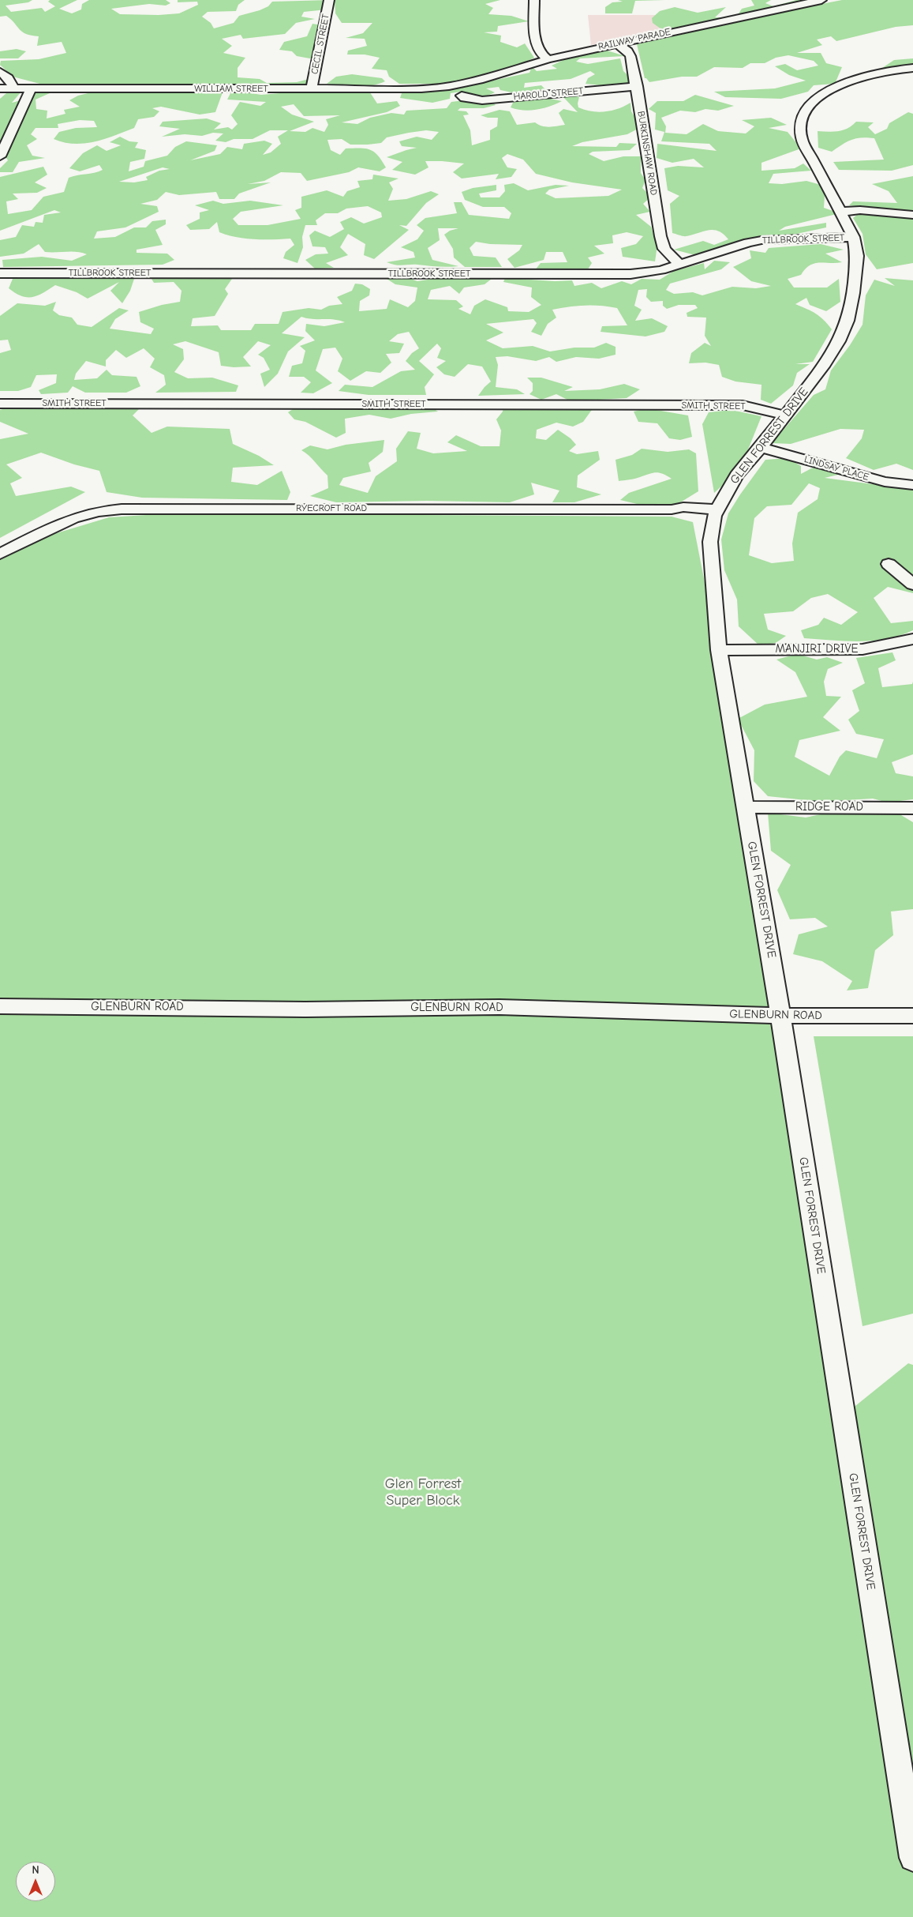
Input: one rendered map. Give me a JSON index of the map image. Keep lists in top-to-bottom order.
{
  "streets": {
    "street": [
      "RAILWAY PARADE",
      "CECIL STREET",
      "WILLIAM STREET",
      "HAROLD STREET",
      "BURKINSHAW ROAD",
      "TILLBROOK STREET",
      "SMITH STREET",
      "GLEN FORREST DRIVE",
      "LINDSAY PLACE",
      "RYECROFT ROAD",
      "MANJIRI DRIVE",
      "RIDGE ROAD",
      "GLENBURN ROAD"
    ]
  },
  "crossings": [
    ["RAILWAY PARADE", "WILLIAM STREET"],
    ["RAILWAY PARADE", "BURKINSHAW ROAD"],
    ["CECIL STREET", "WILLIAM STREET"],
    ["HAROLD STREET", "BURKINSHAW ROAD"],
    ["BURKINSHAW ROAD", "TILLBROOK STREET"],
    ["TILLBROOK STREET", "GLEN FORREST DRIVE"],
    ["SMITH STREET", "GLEN FORREST DRIVE"],
    ["GLEN FORREST DRIVE", "LINDSAY PLACE"],
    ["GLEN FORREST DRIVE", "RYECROFT ROAD"],
    ["GLEN FORREST DRIVE", "MANJIRI DRIVE"],
    ["GLEN FORREST DRIVE", "RIDGE ROAD"],
    ["GLEN FORREST DRIVE", "GLENBURN ROAD"]
  ],
  "parks": ["Glen Forrest Super Block"],
  "north": "top"
}
